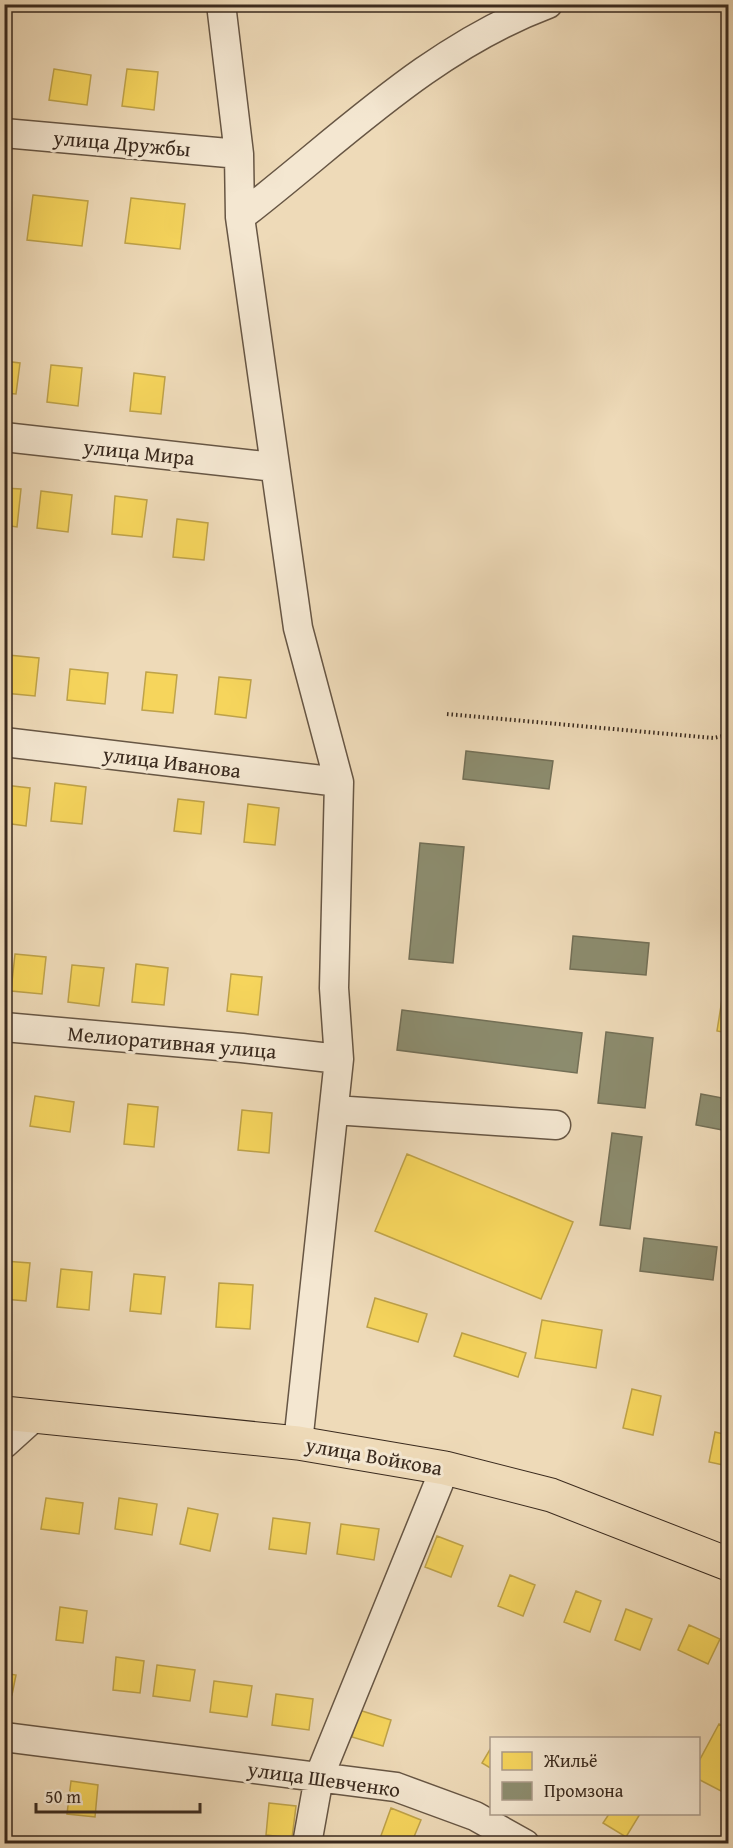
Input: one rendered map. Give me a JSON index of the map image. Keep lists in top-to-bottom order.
{
  "streets": {
    "main road": ["улица Войкова"],
    "street": [
      "улица Дружбы",
      "улица Мира",
      "улица Иванова",
      "Мелиоративная улица",
      "улица Шевченко"
    ]
  },
  "legend": ["Жильё", "Промзона"],
  "scale_bar": "50 m"
}
